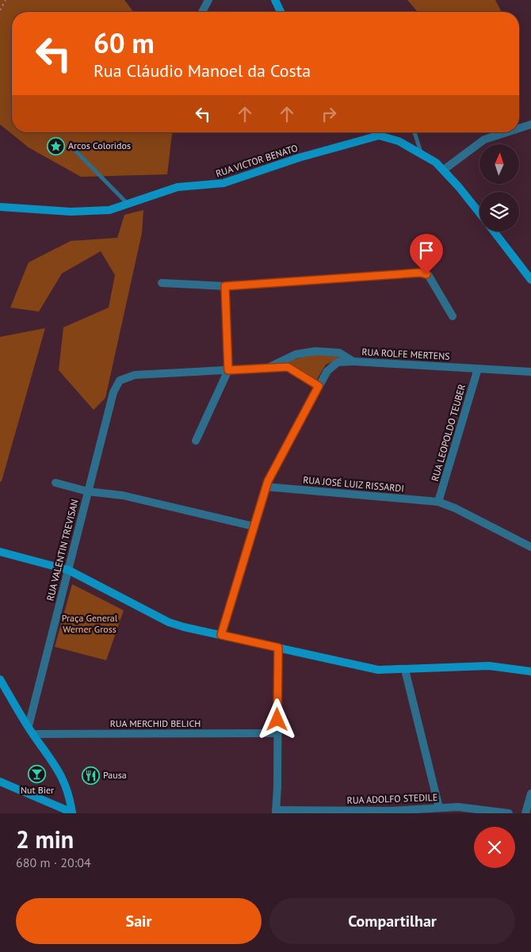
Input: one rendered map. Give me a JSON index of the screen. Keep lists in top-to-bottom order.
{
  "streets": {
    "street": [
      "RUA VICTOR BENATO",
      "RUA ROLFE MERTENS",
      "RUA LEOPOLDO TEUBER",
      "RUA JOSÉ LUIZ RISSARDI",
      "RUA VALENTIN TREVISAN",
      "RUA MERCHID BELICH",
      "RUA ADOLFO STEDILE"
    ]
  },
  "crossings": [
    ["RUA ROLFE MERTENS", "RUA LEOPOLDO TEUBER"],
    ["RUA ROLFE MERTENS", "RUA VALENTIN TREVISAN"],
    ["RUA LEOPOLDO TEUBER", "RUA JOSÉ LUIZ RISSARDI"]
  ],
  "parks": ["Praça General Werner Gross"],
  "places": {
    "place": ["Arcos Coloridos"],
    "bar": ["Nut Bier"],
    "restaurant": ["Pausa"]
  },
  "north": "top",
  "page": {
    "turn": ["60 m", "Rua Cláudio Manoel da Costa"],
    "heading": ["2 min", "680 m · 20:04"],
    "buttons": ["Sair", "Compartilhar"]
  }
}
